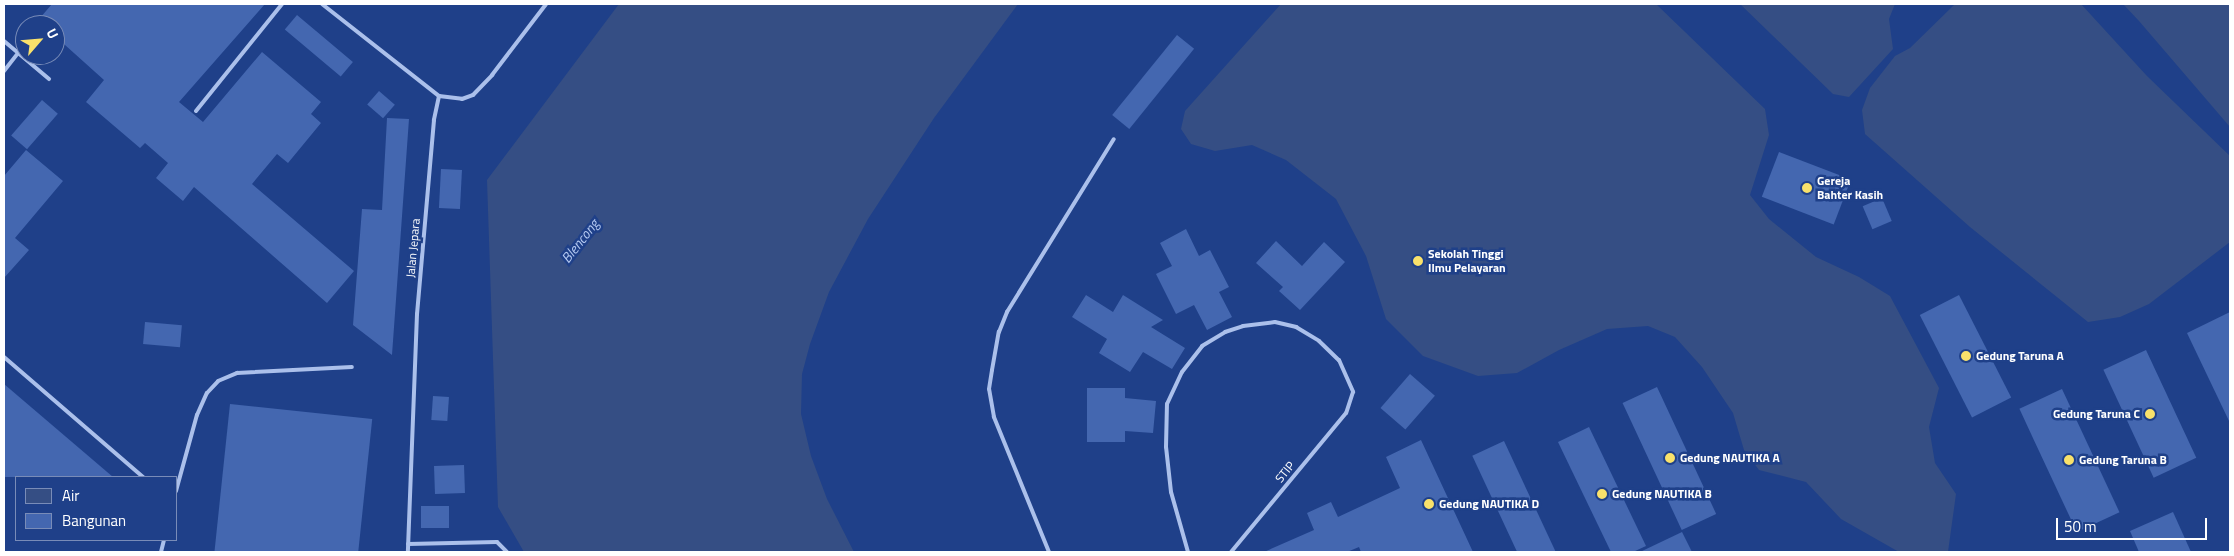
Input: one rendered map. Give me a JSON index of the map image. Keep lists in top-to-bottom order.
{
  "streets": {
    "lane": ["Jalan Jepara", "STIP"]
  },
  "water": ["Blencong"],
  "places": [
    "Gereja Bahter Kasih",
    "Sekolah Tinggi Ilmu Pelayaran",
    "Gedung Taruna A",
    "Gedung Taruna C",
    "Gedung NAUTIKA A",
    "Gedung Taruna B",
    "Gedung NAUTIKA B",
    "Gedung NAUTIKA D"
  ],
  "legend": ["Air", "Bangunan"],
  "scale_bar": "50 m",
  "north": "top right"
}
